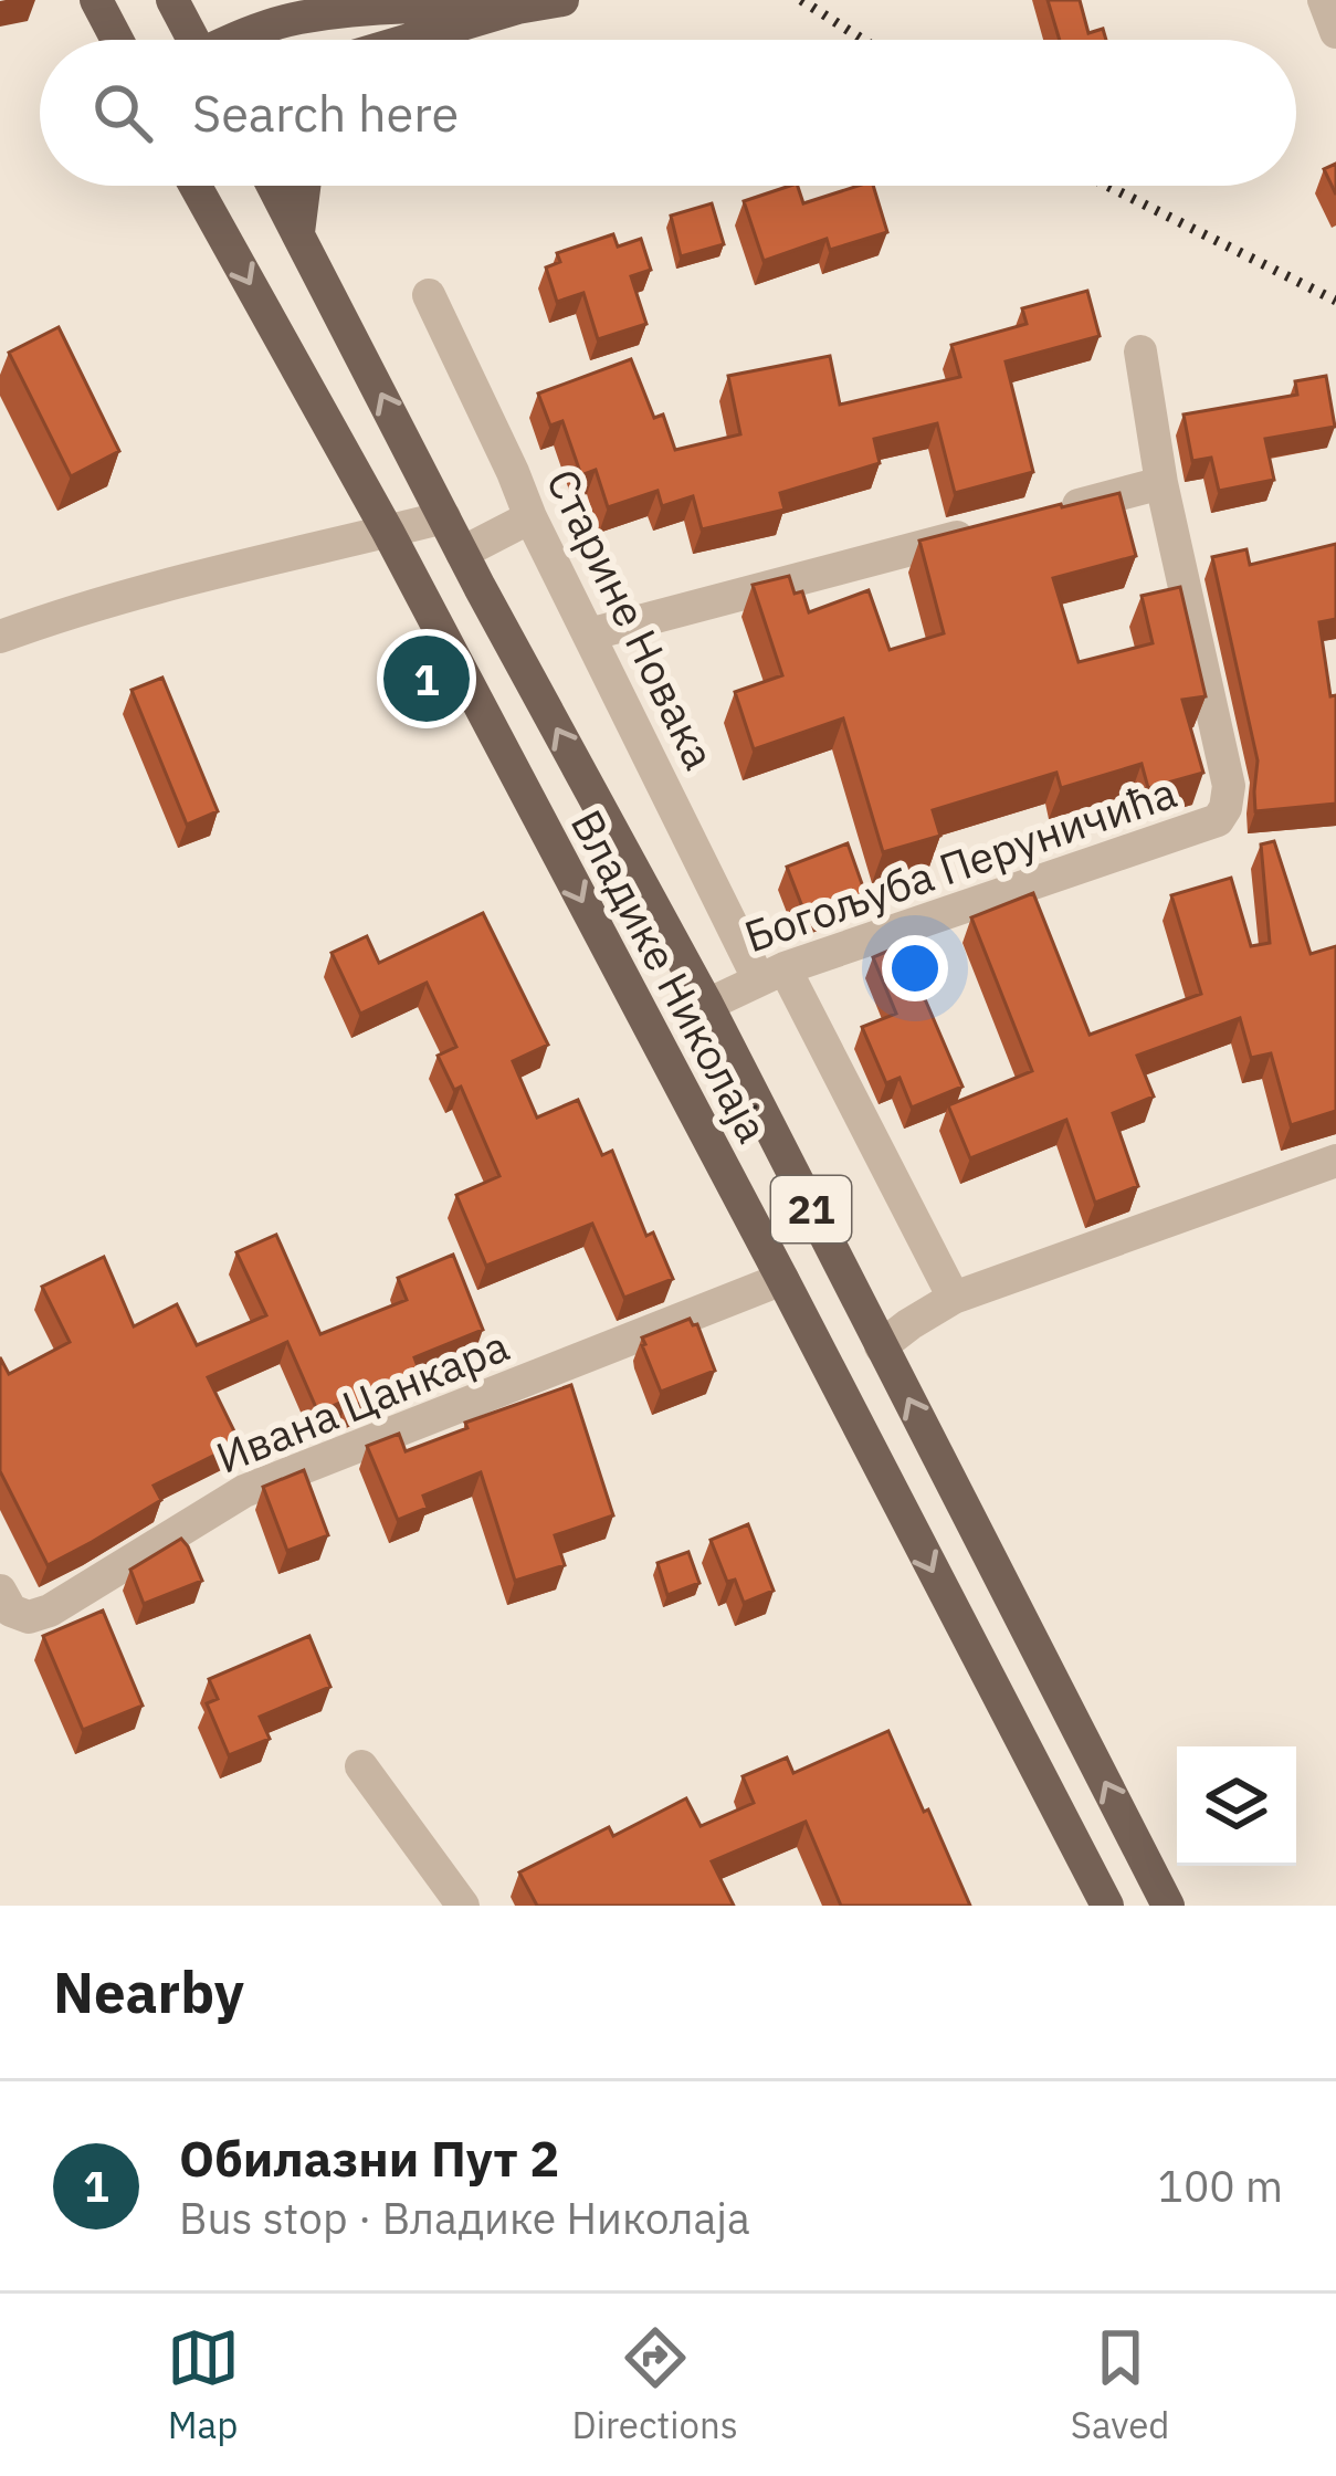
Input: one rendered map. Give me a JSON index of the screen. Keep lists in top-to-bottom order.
{
  "streets": {
    "main road": ["Владике Николаја", "21"],
    "street": ["Старине Новака", "Богољуба Перуничића", "Ивана Цанкара"]
  },
  "crossings": [
    ["Старине Новака", "Богољуба Перуничића"],
    ["Богољуба Перуничића", "Владике Николаја"],
    ["Владике Николаја", "Ивана Цанкара"]
  ],
  "page": {
    "search": "Search here",
    "pins": "1",
    "heading": "Nearby",
    "list": [
      {
        "mark": "1",
        "name": "Обилазни Пут 2",
        "note": "Bus stop · Владике Николаја",
        "value": "100 m"
      }
    ],
    "nav": ["Map", "Directions", "Saved"]
  }
}
